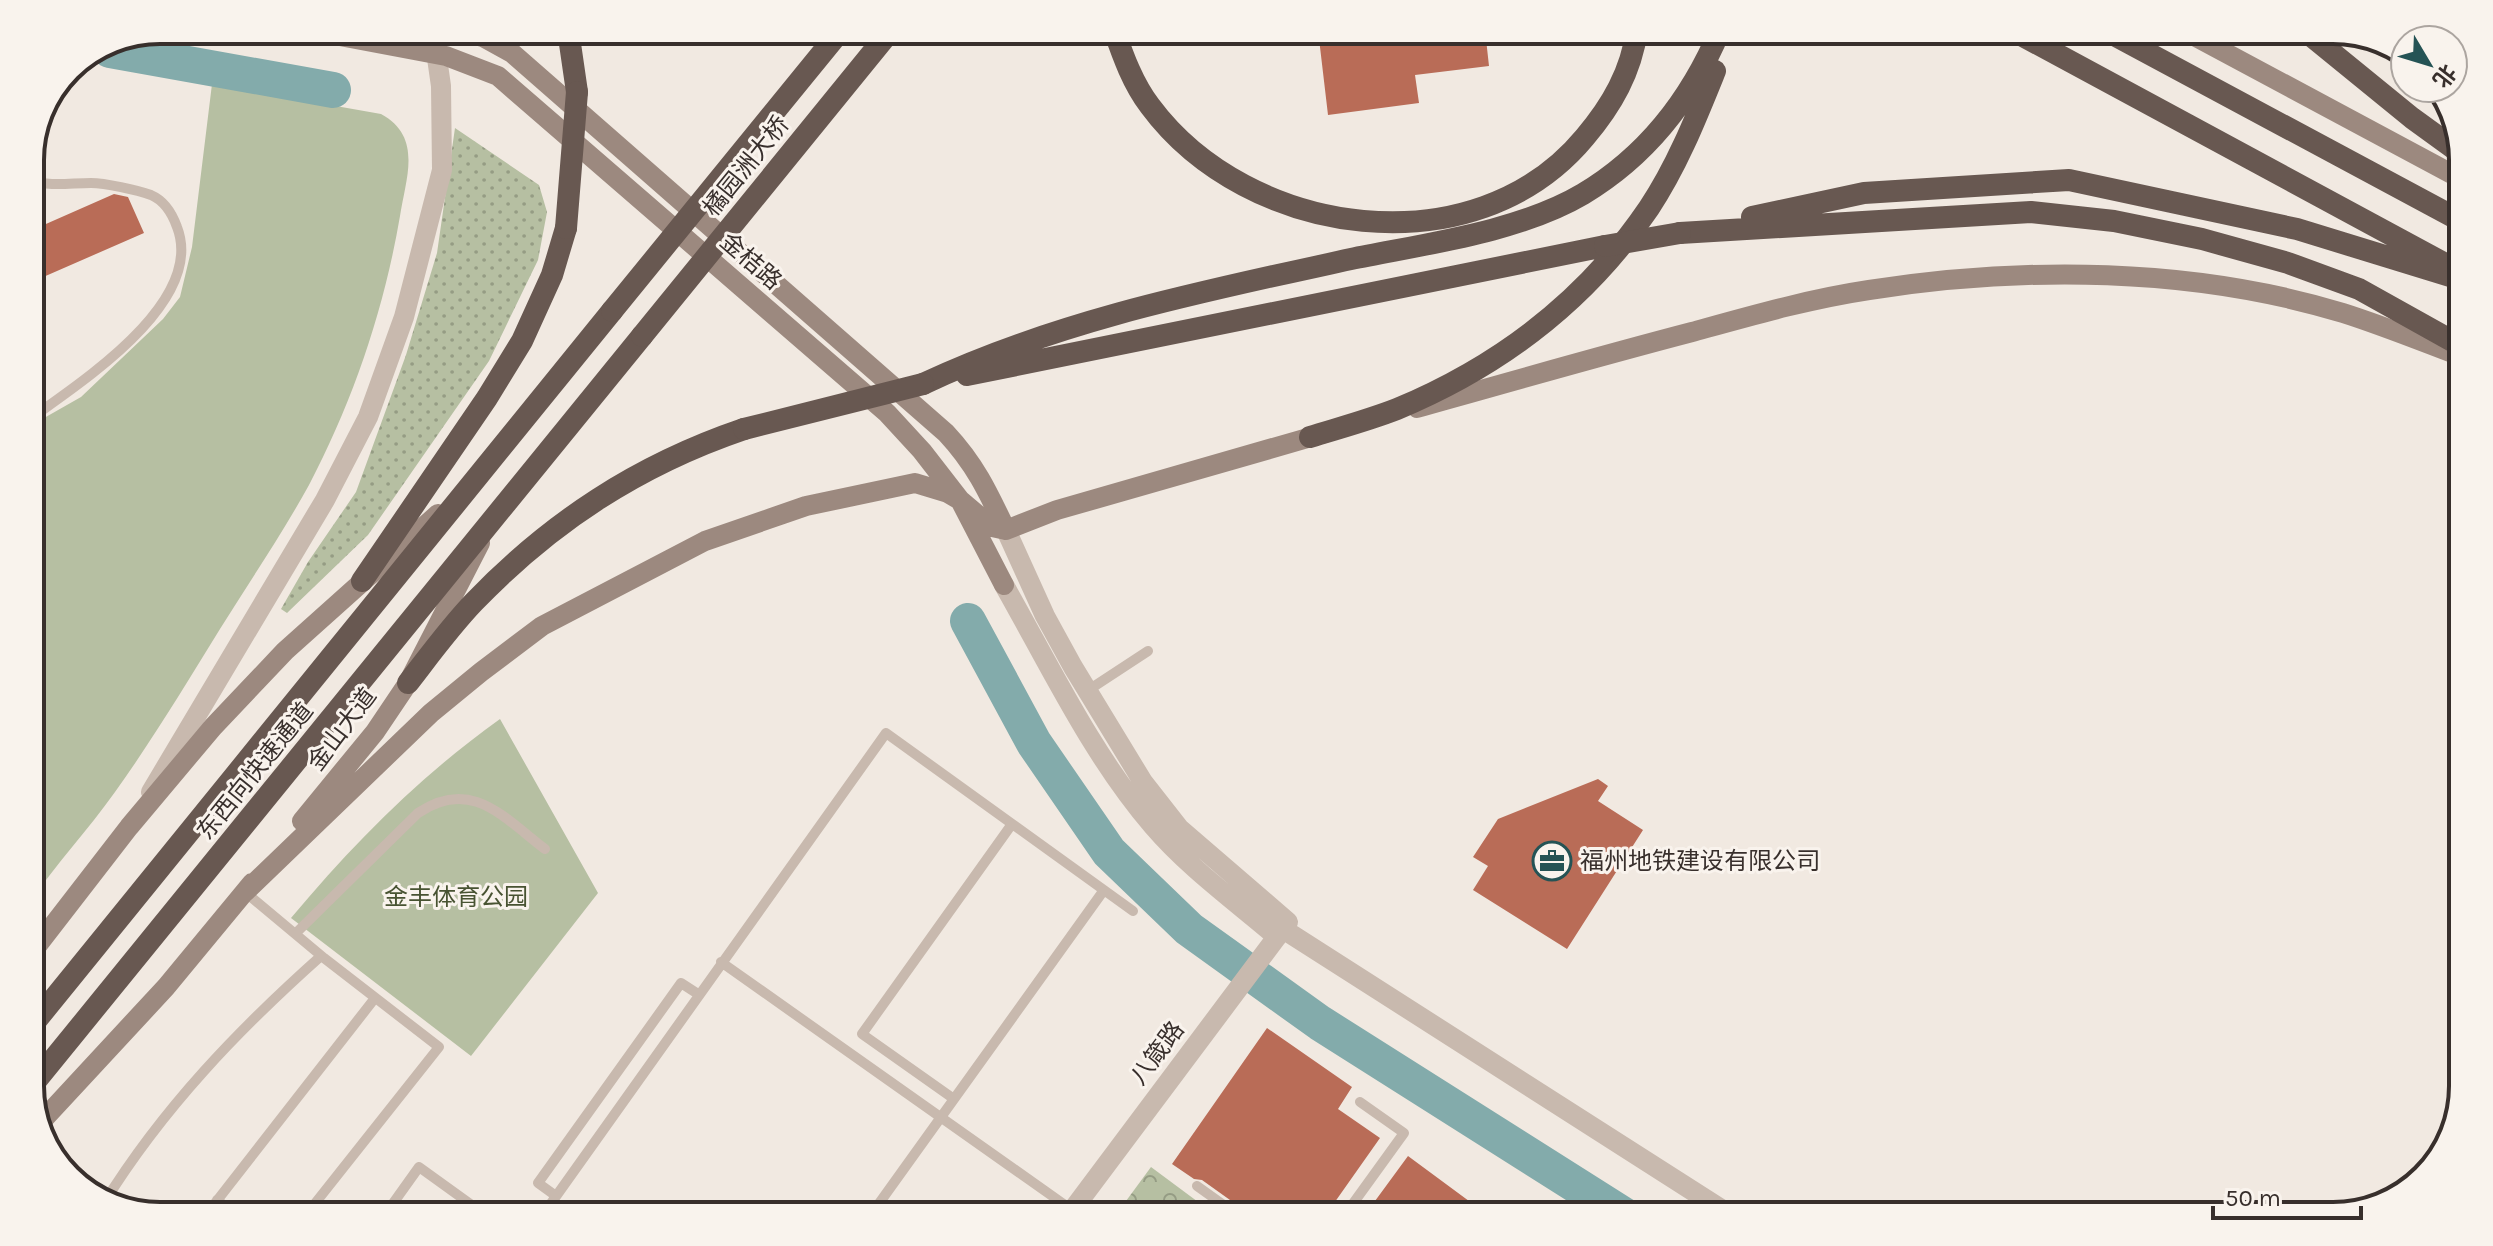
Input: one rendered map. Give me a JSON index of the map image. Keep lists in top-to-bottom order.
{
  "streets": {
    "highway": ["橘园洲大桥", "金山大道", "东西向快速通道"],
    "main road": ["金桔路"],
    "street": ["八箴路"]
  },
  "crossings": [
    ["橘园洲大桥", "金山大道"],
    ["橘园洲大桥", "东西向快速通道"],
    ["金山大道", "东西向快速通道"]
  ],
  "parks": ["金丰体育公园"],
  "places": {
    "office": ["福州地铁建设有限公司"]
  },
  "scale_bar": "50 m",
  "north": "bottom right"
}
